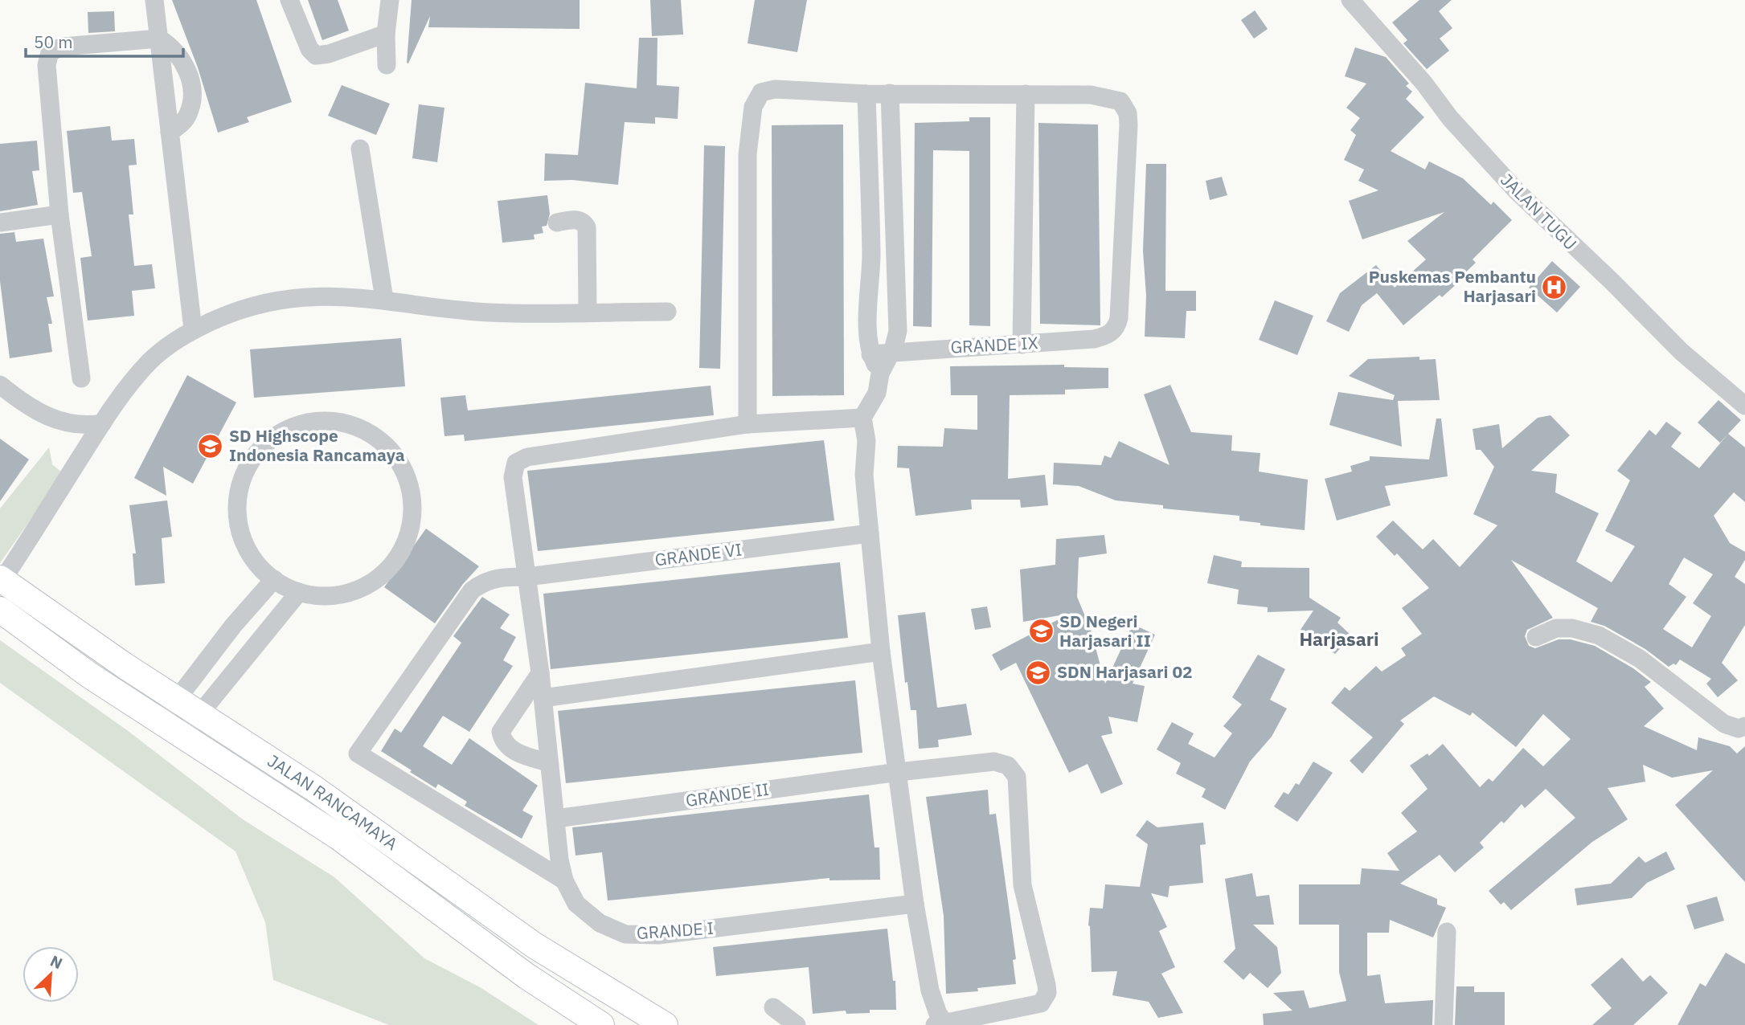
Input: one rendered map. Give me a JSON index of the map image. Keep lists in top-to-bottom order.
{
  "streets": {
    "street": [
      "JALAN TUGU",
      "GRANDE IX",
      "GRANDE VI",
      "GRANDE II",
      "JALAN RANCAMAYA",
      "GRANDE I"
    ]
  },
  "crossings": [
    ["GRANDE VI", "GRANDE I"]
  ],
  "districts": ["Harjasari"],
  "places": {
    "hospital": ["Puskemas Pembantu Harjasari"],
    "school or university": ["SD Highscope Indonesia Rancamaya", "SD Negeri Harjasari II", "SDN Harjasari 02"]
  },
  "scale_bar": "50 m",
  "north": "top right"
}
